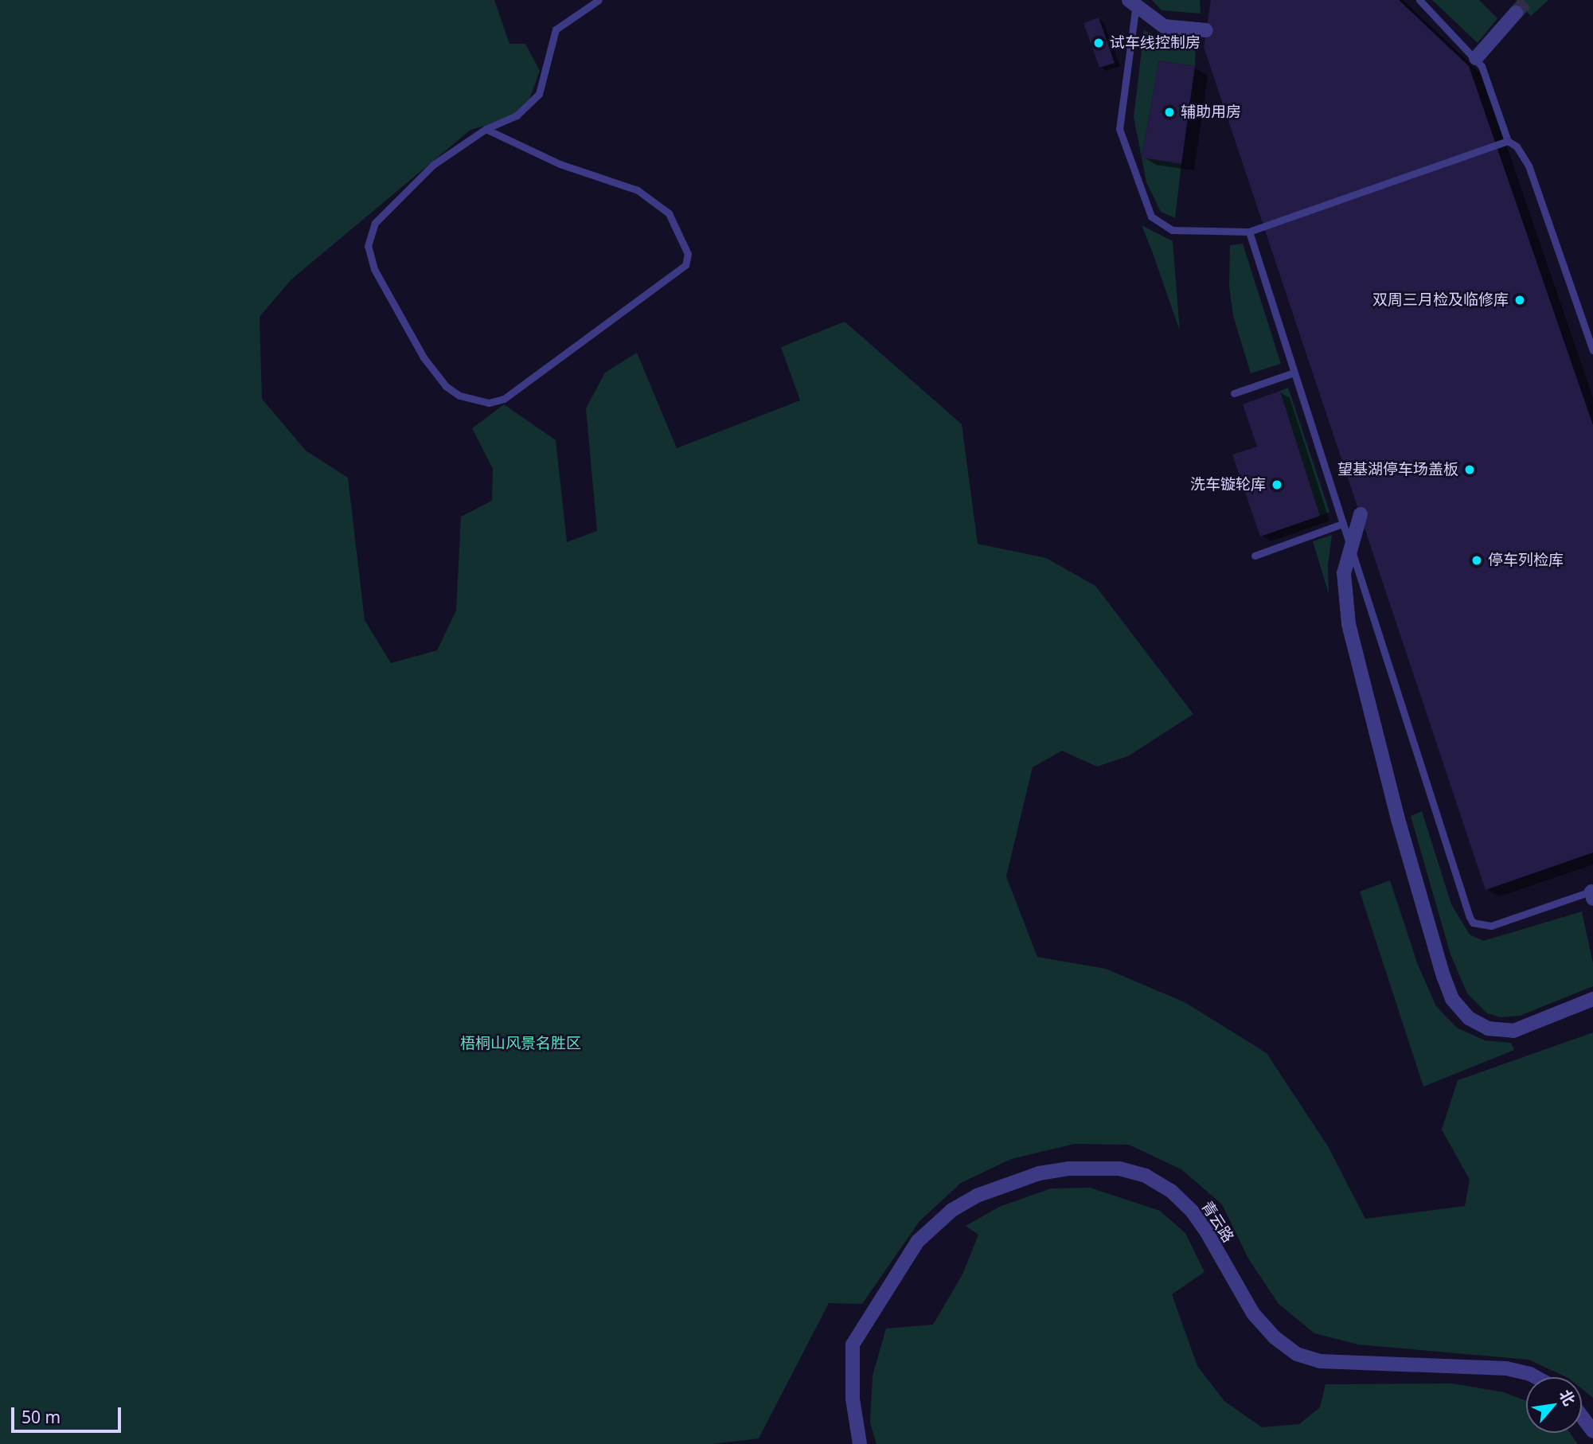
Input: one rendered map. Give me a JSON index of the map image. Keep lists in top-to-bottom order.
{
  "streets": {
    "street": ["青云路"]
  },
  "parks": ["梧桐山风景名胜区"],
  "places": [
    "试车线控制房",
    "辅助用房",
    "双周三月检及临修库",
    "望基湖停车场盖板",
    "洗车镟轮库",
    "停车列检库"
  ],
  "scale_bar": "50 m",
  "north": "top right"
}
